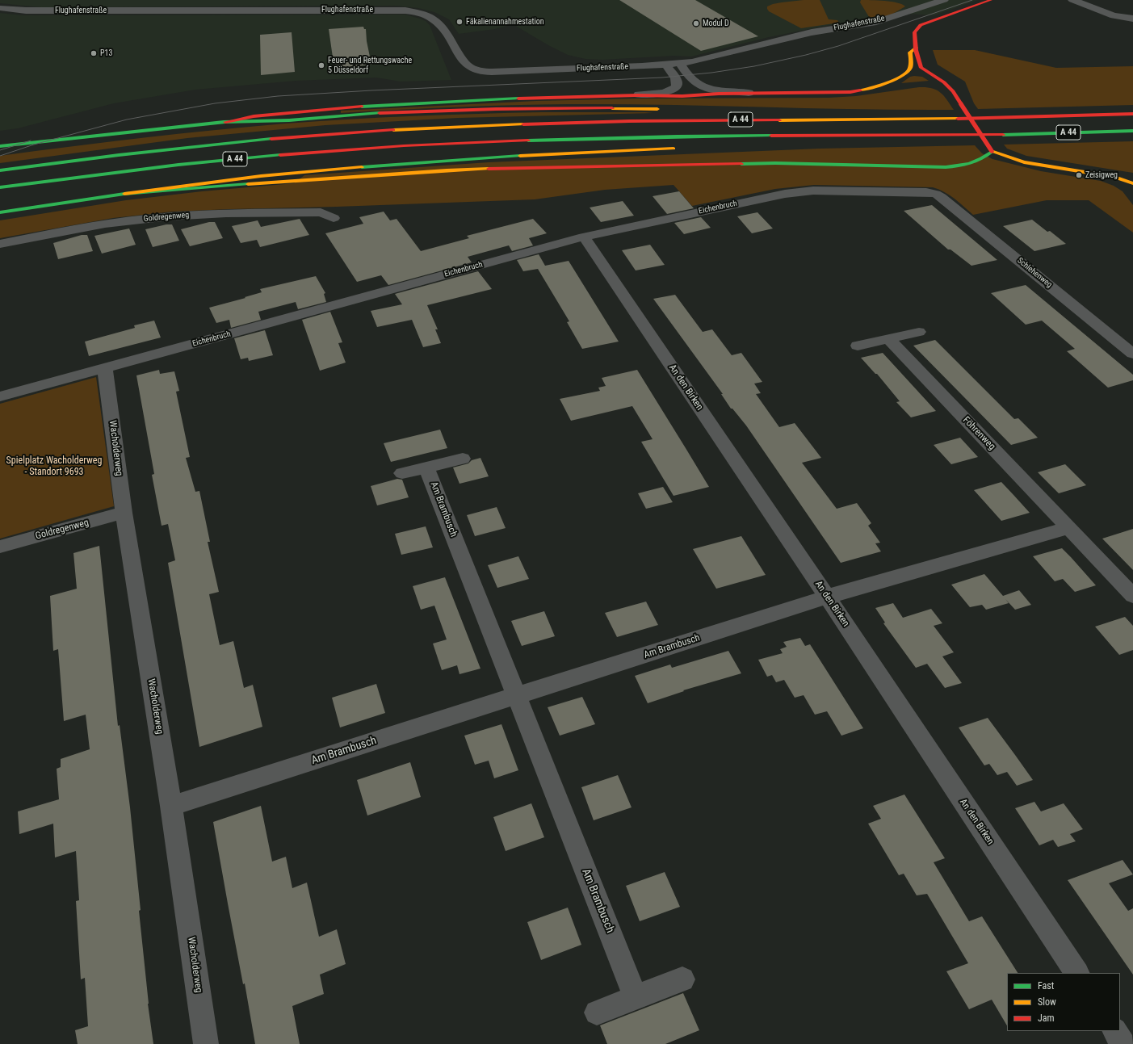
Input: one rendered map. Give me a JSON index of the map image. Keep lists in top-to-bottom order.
{
  "streets": {
    "main road": ["A 44"],
    "street": [
      "Flughafenstraße",
      "Eichenbruch",
      "Goldregenweg",
      "Schlehenweg",
      "An den Birken",
      "Föhrenweg",
      "Wacholderweg",
      "Am Brambusch"
    ]
  },
  "crossings": [
    ["Eichenbruch", "Schlehenweg"],
    ["Eichenbruch", "An den Birken"],
    ["Eichenbruch", "Wacholderweg"],
    ["Goldregenweg", "Wacholderweg"],
    ["An den Birken", "Am Brambusch"],
    ["Wacholderweg", "Am Brambusch"]
  ],
  "parks": ["Spielplatz Wacholderweg - Standort 9693"],
  "places": [
    "Fäkalienannahmestation",
    "Modul D",
    "P13",
    "Feuer- und Rettungswache 5 Düsseldorf",
    "Zeisigweg"
  ],
  "legend": ["Fast", "Slow", "Jam"]
}
